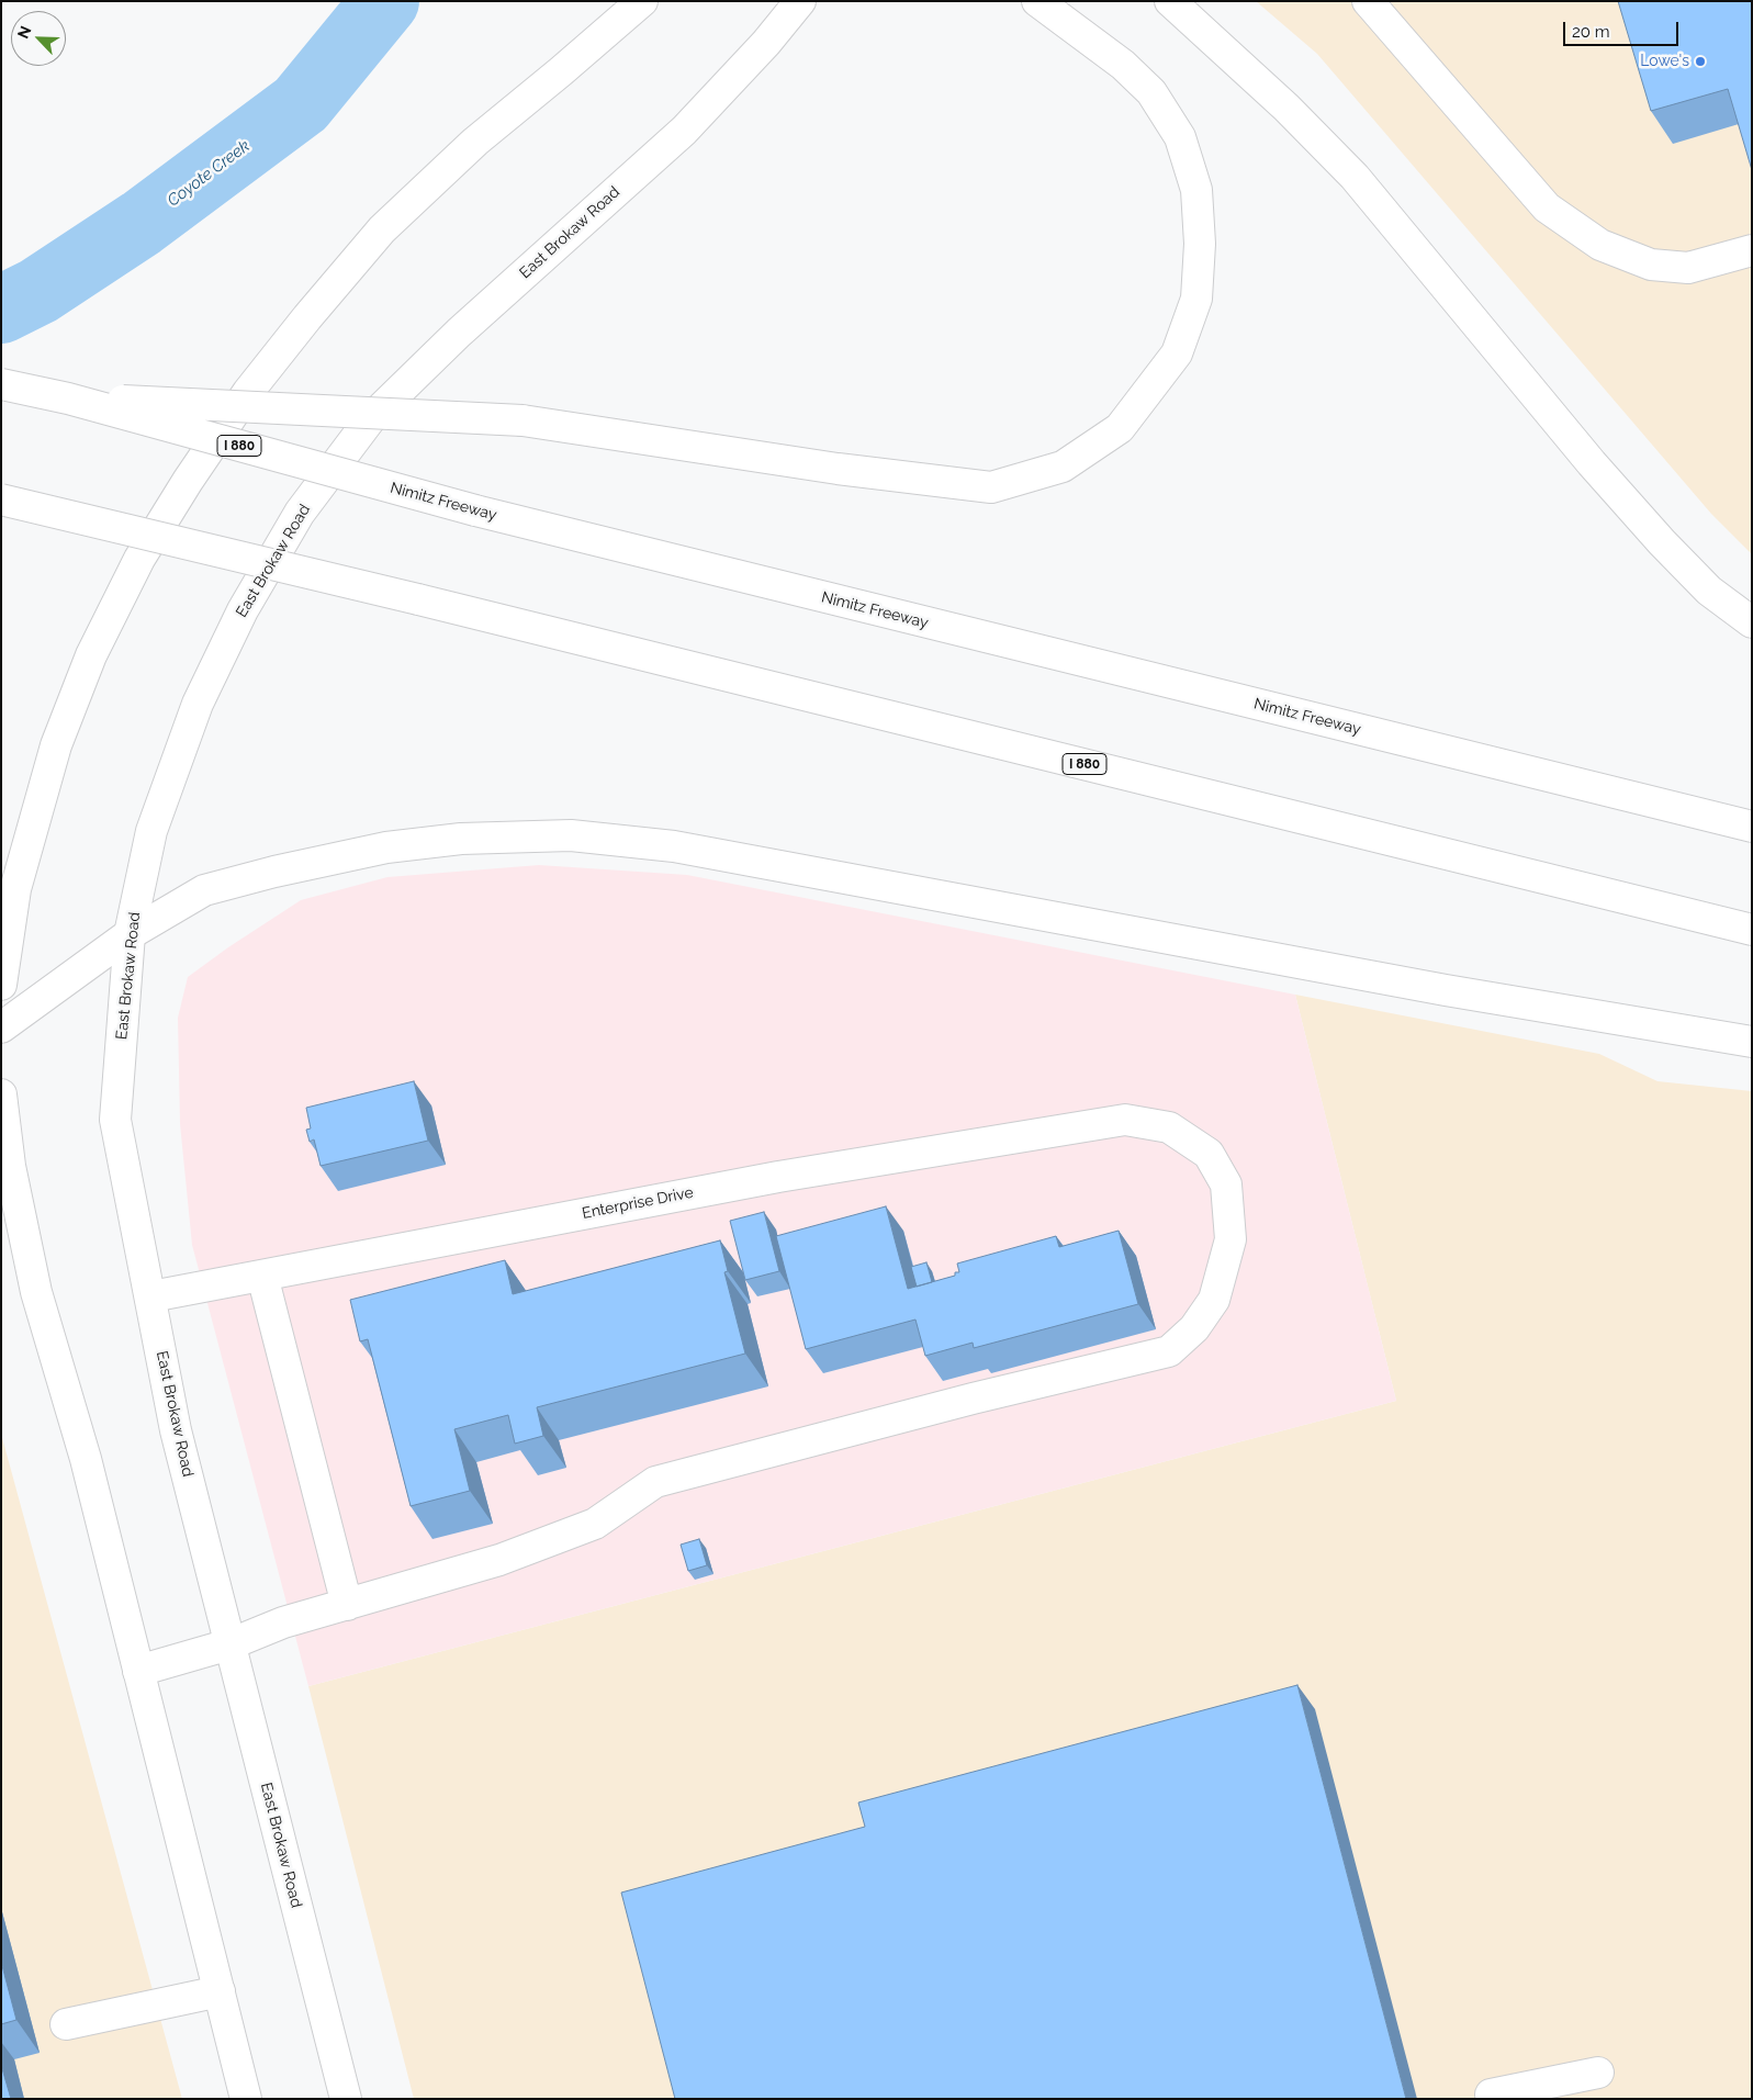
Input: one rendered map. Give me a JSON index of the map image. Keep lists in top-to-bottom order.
{
  "streets": {
    "main road": [
      "East Brokaw Road",
      "I 880",
      "Nimitz Freeway",
      "Enterprise Drive"
    ]
  },
  "crossings": [
    ["East Brokaw Road", "Enterprise Drive"]
  ],
  "water": ["Coyote Creek"],
  "places": ["Lowe's"],
  "scale_bar": "20 m",
  "north": "top left"
}
